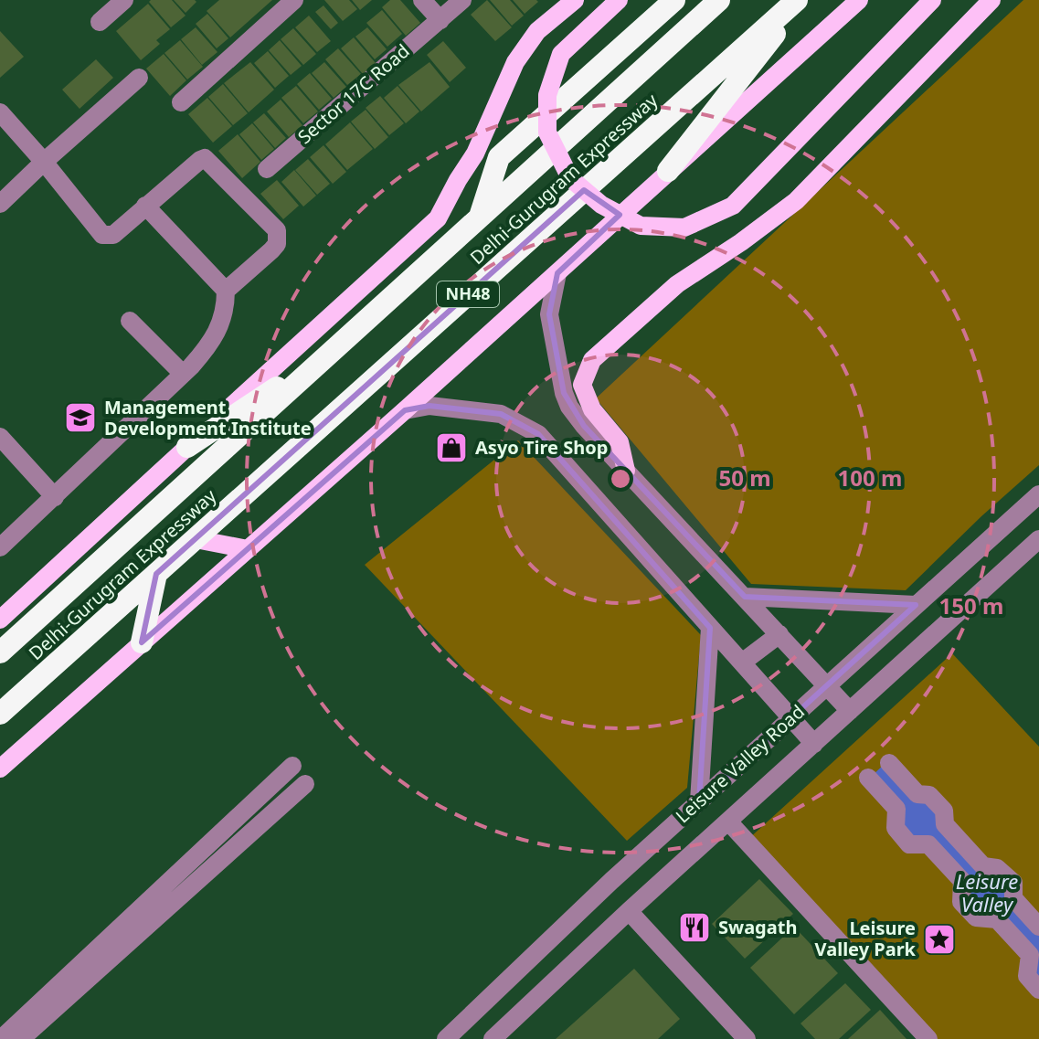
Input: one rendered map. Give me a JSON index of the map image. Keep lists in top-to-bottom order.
{
  "streets": {
    "highway": ["Delhi-Gurugram Expressway", "NH48"],
    "street": ["Sector 17C Road", "Leisure Valley Road"]
  },
  "water": ["Leisure Valley"],
  "places": {
    "school or university": ["Management Development Institute"],
    "shop": ["Asyo Tire Shop"],
    "restaurant": ["Swagath"],
    "place": ["Leisure Valley Park"]
  },
  "rings": ["50 m", "100 m", "150 m"]
}
